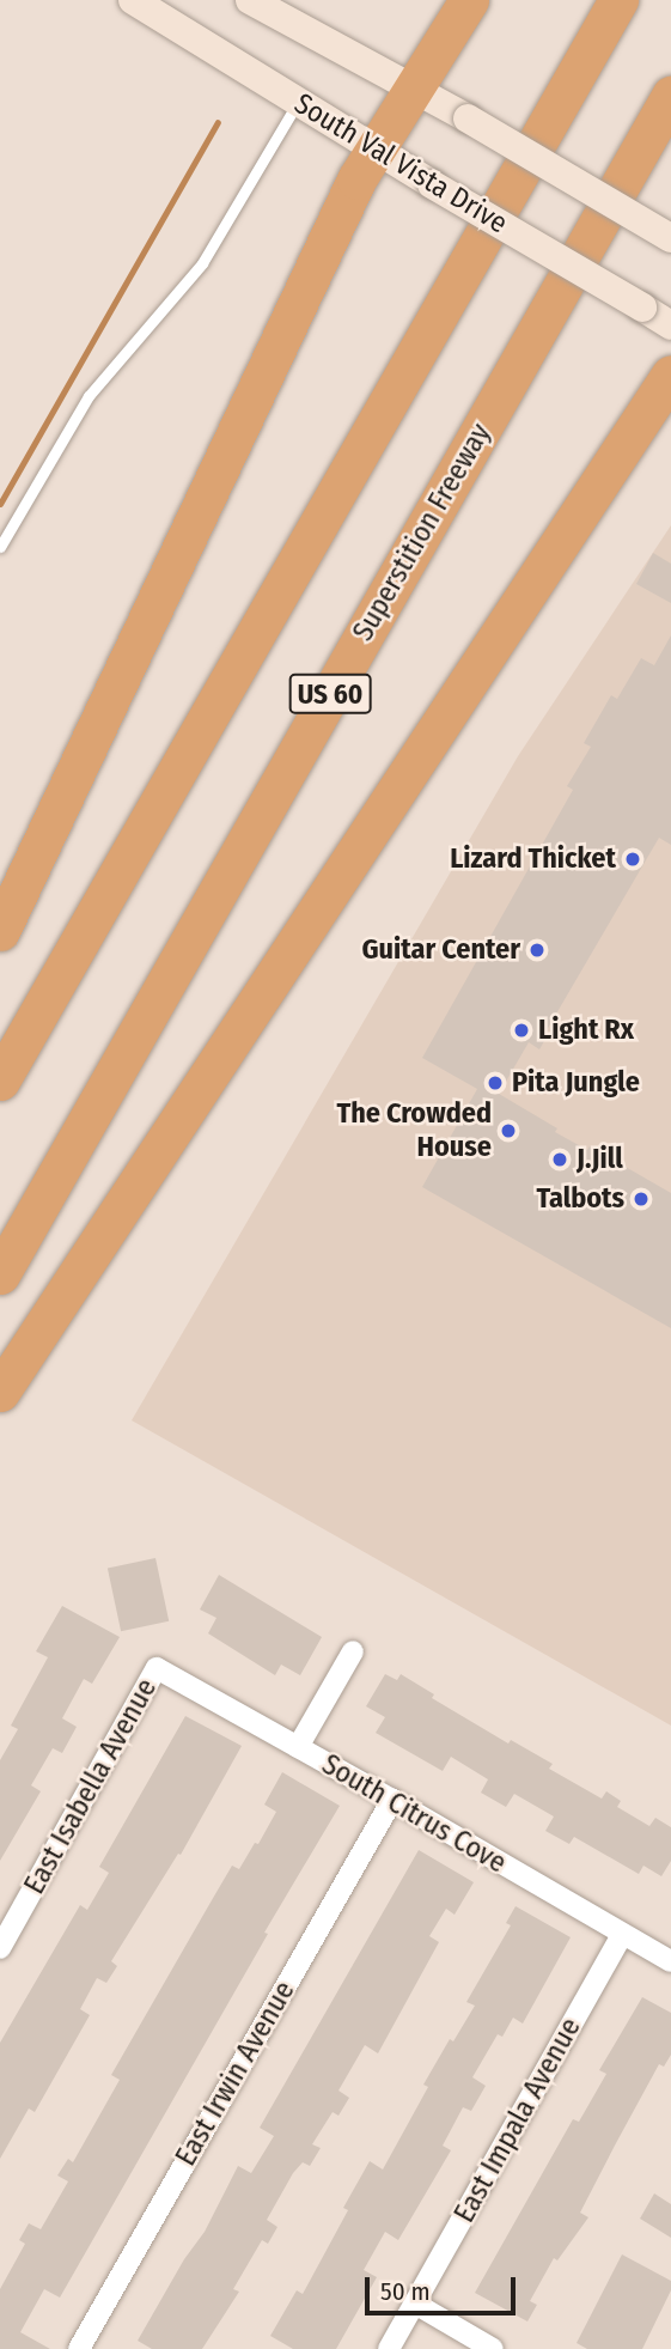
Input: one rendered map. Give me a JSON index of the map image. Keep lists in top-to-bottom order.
{
  "streets": {
    "highway": ["Superstition Freeway", "US 60"],
    "main road": ["South Val Vista Drive"],
    "street": [
      "East Isabella Avenue",
      "South Citrus Cove",
      "East Irwin Avenue",
      "East Impala Avenue"
    ]
  },
  "crossings": [
    ["East Isabella Avenue", "South Citrus Cove"],
    ["South Citrus Cove", "East Irwin Avenue"],
    ["South Citrus Cove", "East Impala Avenue"]
  ],
  "places": [
    "Lizard Thicket",
    "Guitar Center",
    "Light Rx",
    "Pita Jungle",
    "The Crowded House",
    "J.Jill",
    "Talbots"
  ],
  "scale_bar": "50 m"
}
